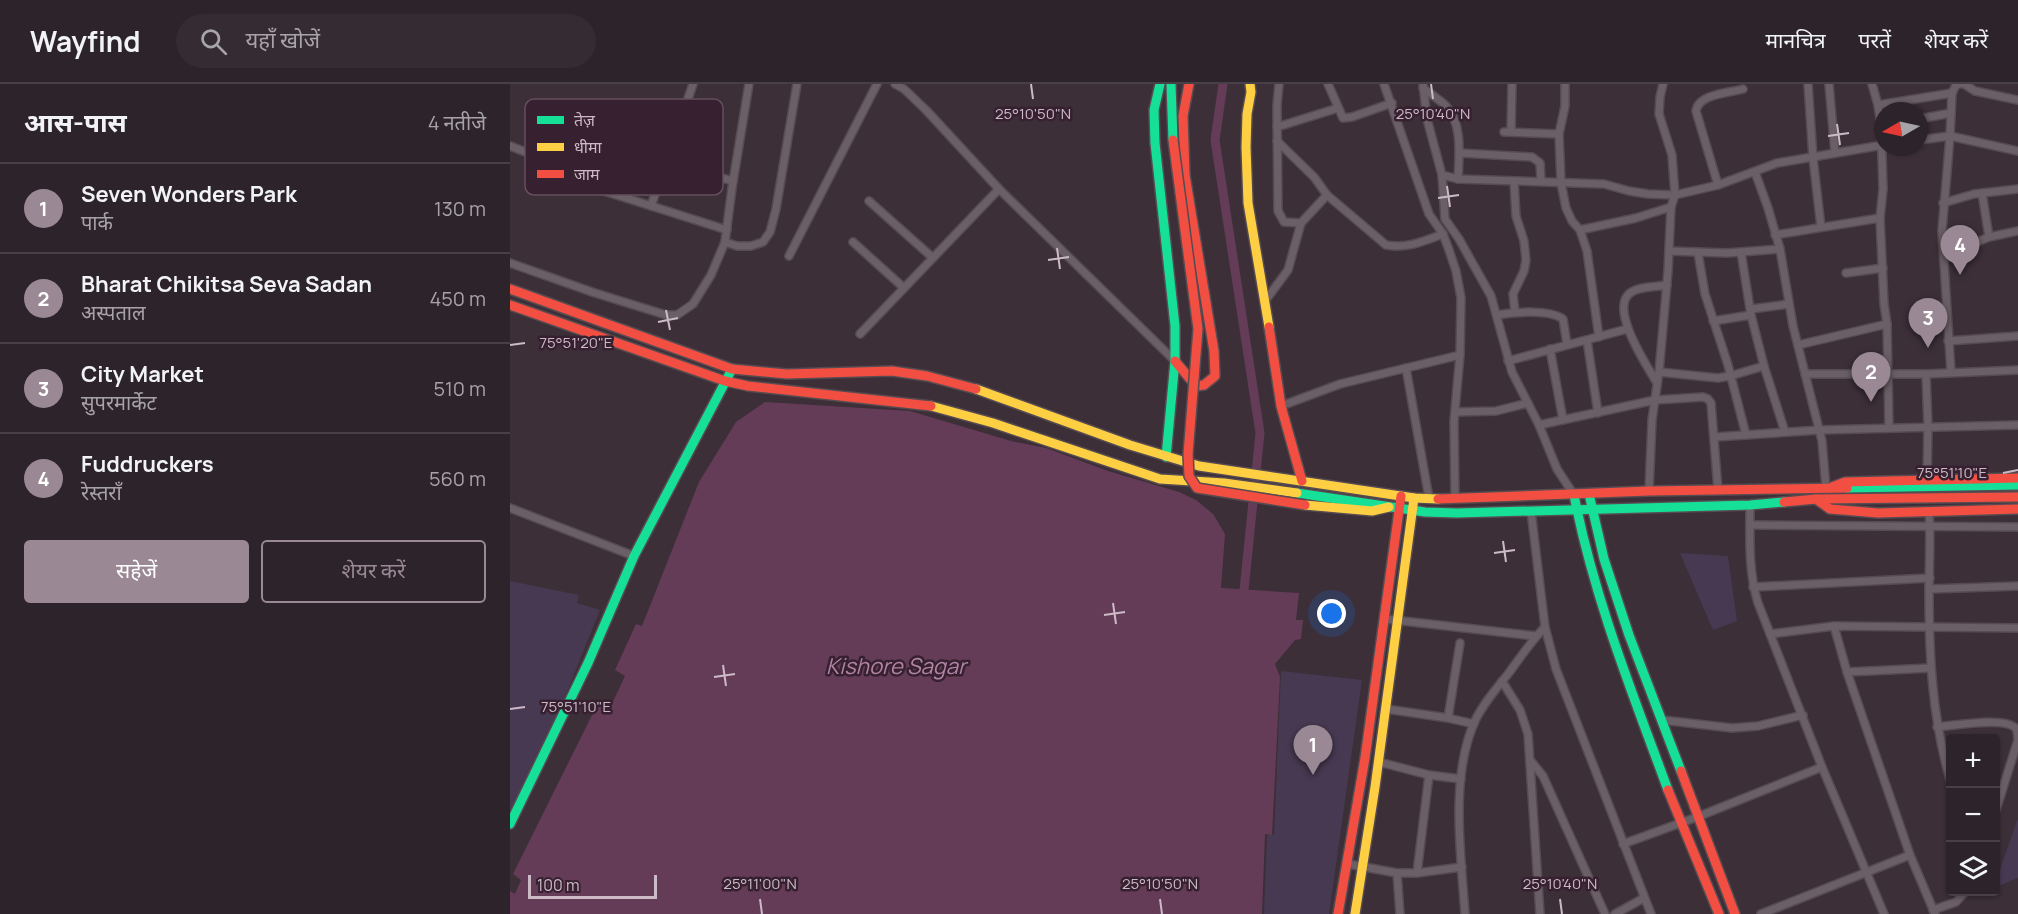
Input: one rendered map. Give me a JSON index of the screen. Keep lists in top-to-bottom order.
{
  "water": ["Kishore Sagar"],
  "legend": ["तेज़", "धीमा", "जाम"],
  "scale_bar": "100 m",
  "north": "left",
  "page": {
    "header": "Wayfind",
    "search": "यहाँ खोजें",
    "nav": ["मानचित्र", "परतें", "शेयर करें"],
    "heading": ["आस-पास", "4 नतीजे"],
    "list": [
      {
        "mark": "1",
        "name": "Seven Wonders Park",
        "note": "पार्क",
        "value": "130 m"
      },
      {
        "mark": "2",
        "name": "Bharat Chikitsa Seva Sadan",
        "note": "अस्पताल",
        "value": "450 m"
      },
      {
        "mark": "3",
        "name": "City Market",
        "note": "सुपरमार्केट",
        "value": "510 m"
      },
      {
        "mark": "4",
        "name": "Fuddruckers",
        "note": "रेस्तराँ",
        "value": "560 m"
      }
    ],
    "pins": [
      "4",
      "3",
      "2",
      "1"
    ],
    "buttons": ["सहेजें", "शेयर करें"],
    "map_buttons": ["+", "−"],
    "scale": "100 m"
  },
  "coordinates": [
    "25°10'50\"N",
    "25°10'40\"N",
    "75°51'20\"E",
    "75°51'10\"E",
    "25°11'00\"N"
  ]
}
